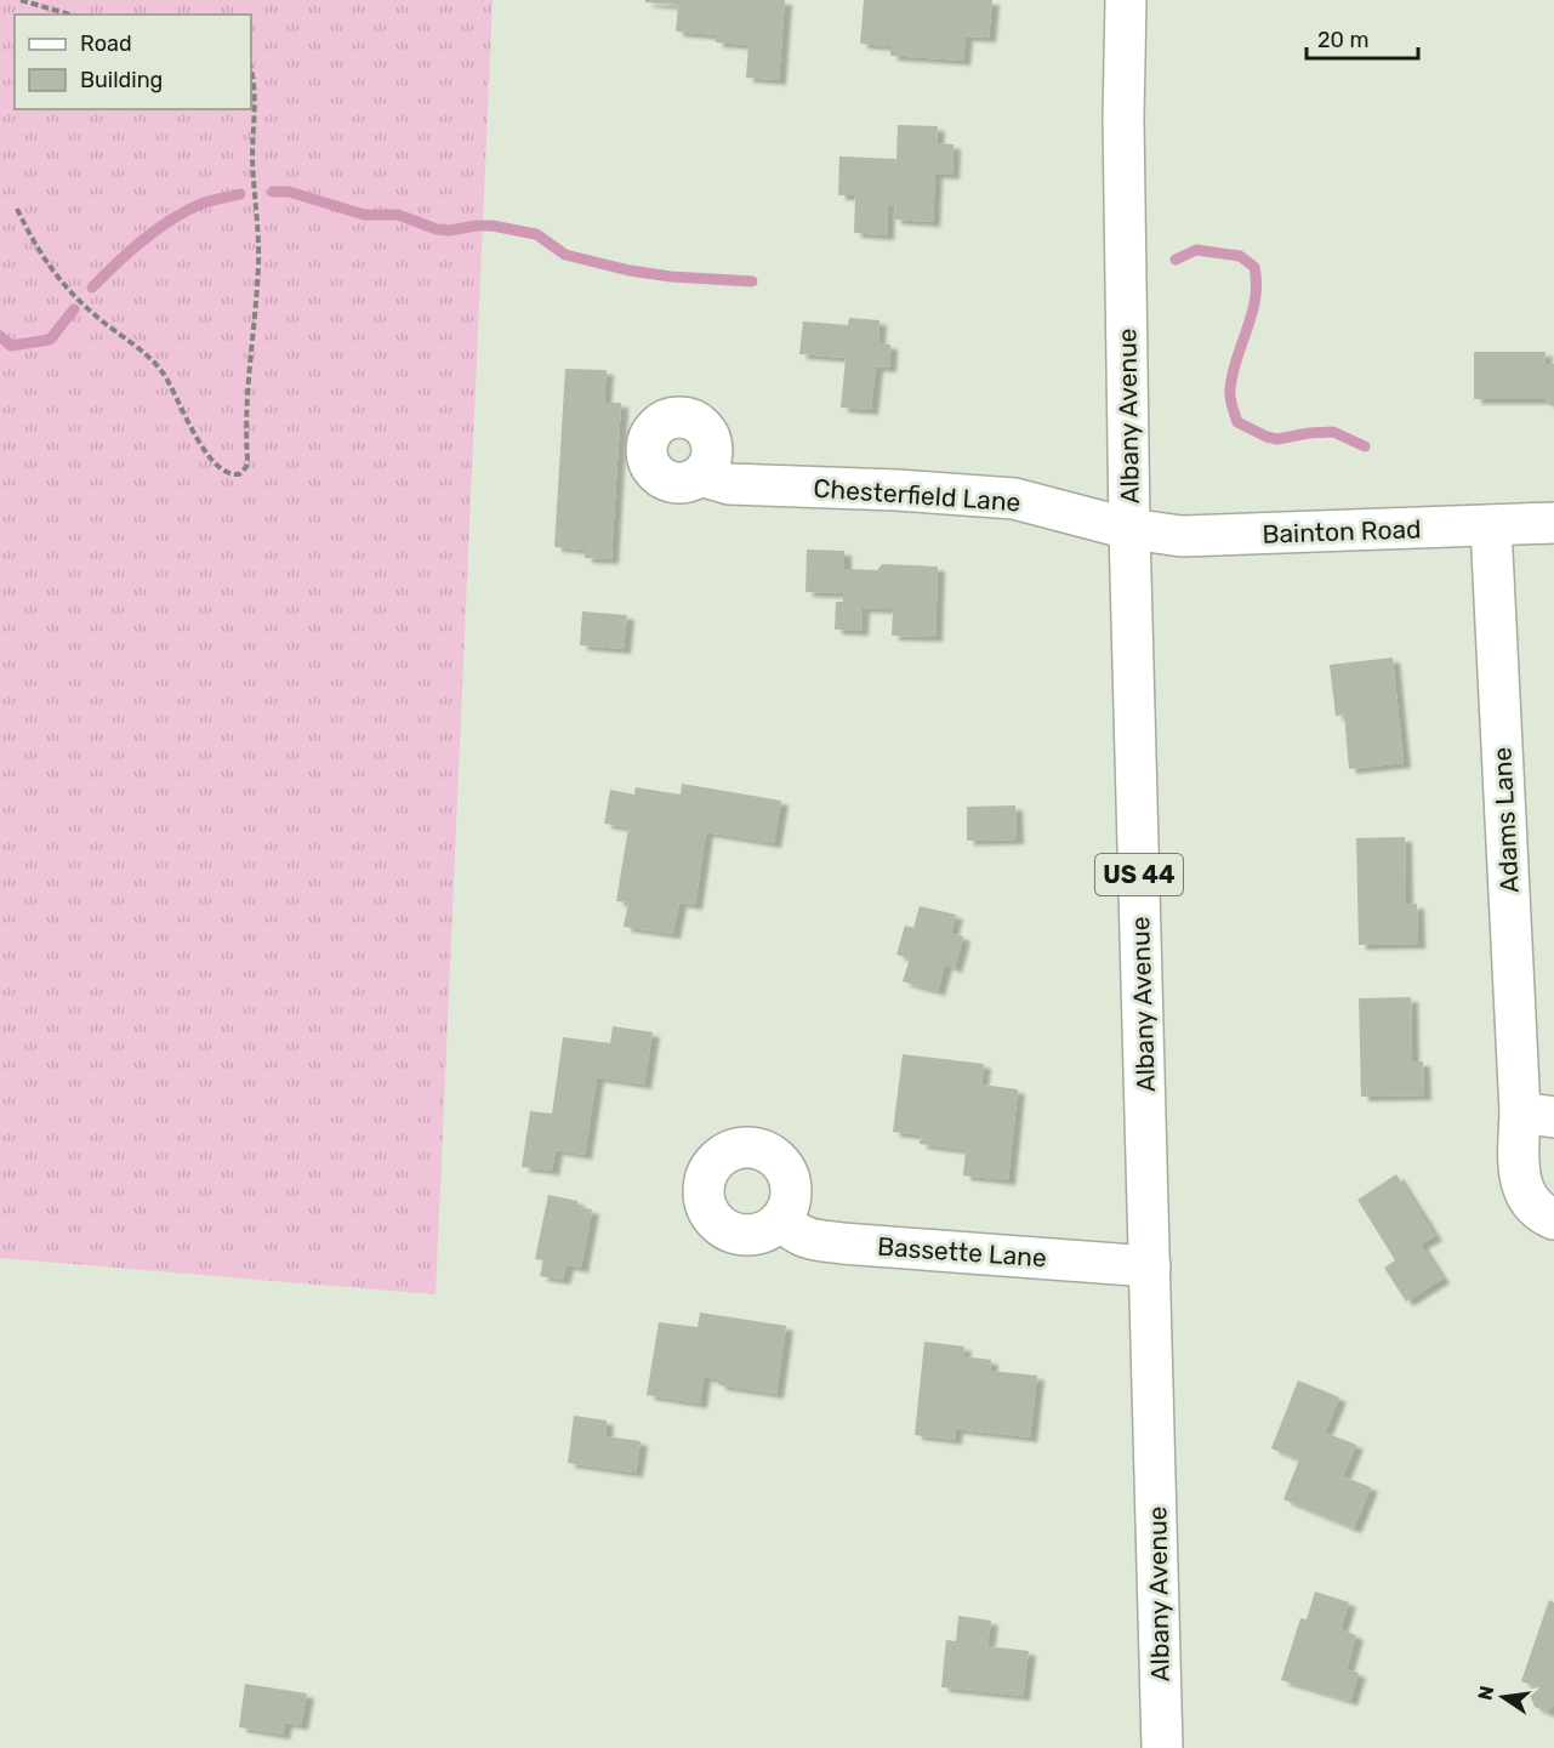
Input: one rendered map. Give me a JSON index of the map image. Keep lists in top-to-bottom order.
{
  "streets": {
    "main road": [
      "Albany Avenue",
      "Chesterfield Lane",
      "Bainton Road",
      "Adams Lane",
      "US 44",
      "Bassette Lane"
    ]
  },
  "crossings": [
    ["Albany Avenue", "Chesterfield Lane"],
    ["Albany Avenue", "Bainton Road"],
    ["Albany Avenue", "Bassette Lane"],
    ["Chesterfield Lane", "Bainton Road"],
    ["Bainton Road", "Adams Lane"]
  ],
  "legend": ["Road", "Building"],
  "scale_bar": "20 m",
  "north": "left"
}
